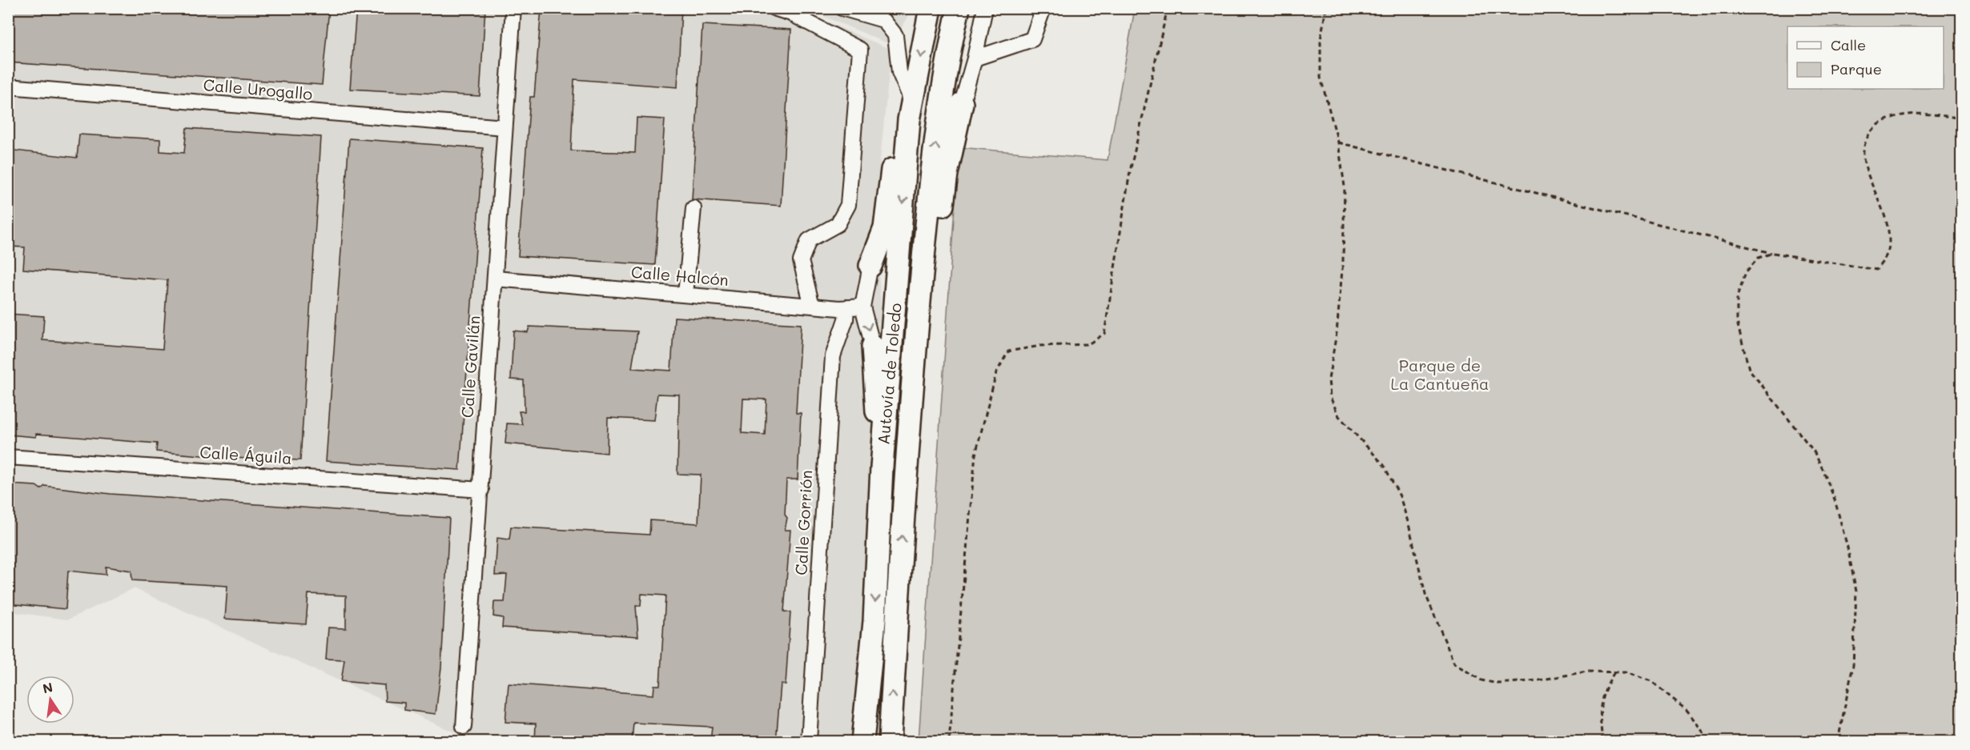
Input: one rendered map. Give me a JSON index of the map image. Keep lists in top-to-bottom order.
{
  "streets": {
    "highway": ["Autovía de Toledo"],
    "street": [
      "Calle Urogallo",
      "Calle Halcón",
      "Calle Gavilán",
      "Calle Águila",
      "Calle Gorrión"
    ]
  },
  "crossings": [
    ["Calle Urogallo", "Calle Gavilán"],
    ["Calle Halcón", "Calle Gavilán"],
    ["Calle Halcón", "Calle Gorrión"],
    ["Calle Gavilán", "Calle Águila"]
  ],
  "parks": ["Parque de La Cantueña"],
  "legend": ["Calle", "Parque"],
  "north": "top"
}
